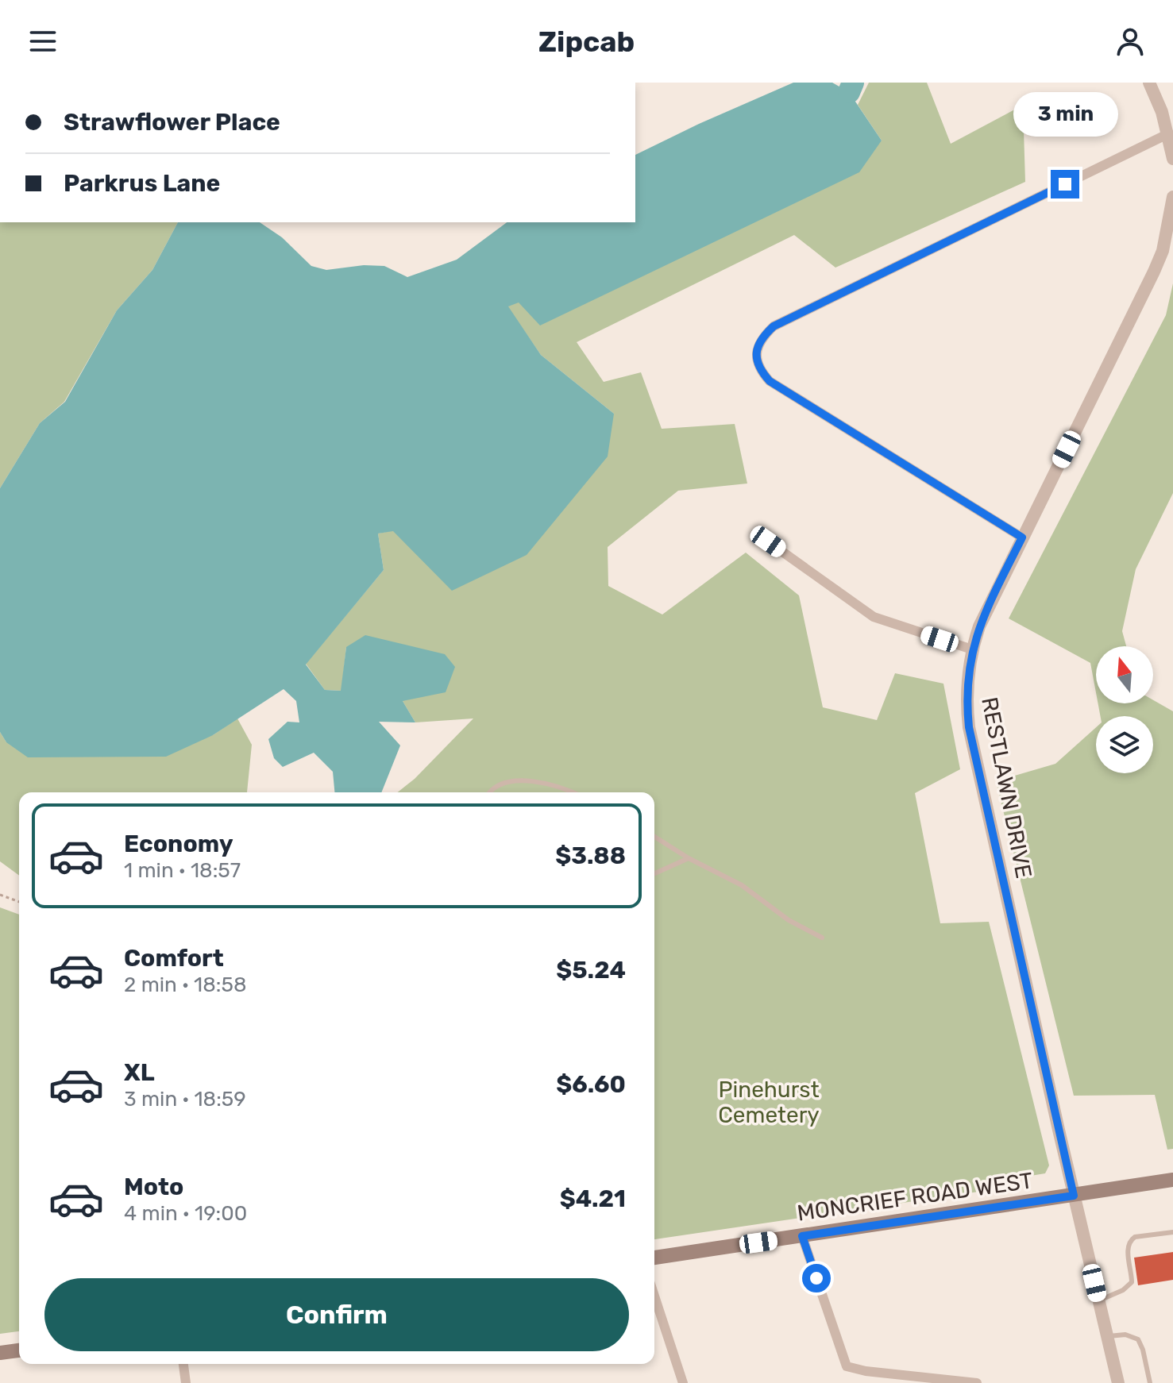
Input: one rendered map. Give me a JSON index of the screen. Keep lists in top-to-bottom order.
{
  "streets": {
    "main road": ["MONCRIEF ROAD WEST"],
    "street": ["RESTLAWN DRIVE"]
  },
  "crossings": [
    ["RESTLAWN DRIVE", "MONCRIEF ROAD WEST"]
  ],
  "parks": ["Pinehurst Cemetery"],
  "north": "top",
  "page": {
    "header": "Zipcab",
    "banner": ["Strawflower Place", "Parkrus Lane"],
    "bubble": "3 min",
    "list": [
      {
        "name": "Economy",
        "note": "1 min · 18:57",
        "value": "$3.88"
      },
      {
        "name": "Comfort",
        "note": "2 min · 18:58",
        "value": "$5.24"
      },
      {
        "name": "XL",
        "note": "3 min · 18:59",
        "value": "$6.60"
      },
      {
        "name": "Moto",
        "note": "4 min · 19:00",
        "value": "$4.21"
      }
    ],
    "buttons": "Confirm"
  }
}
